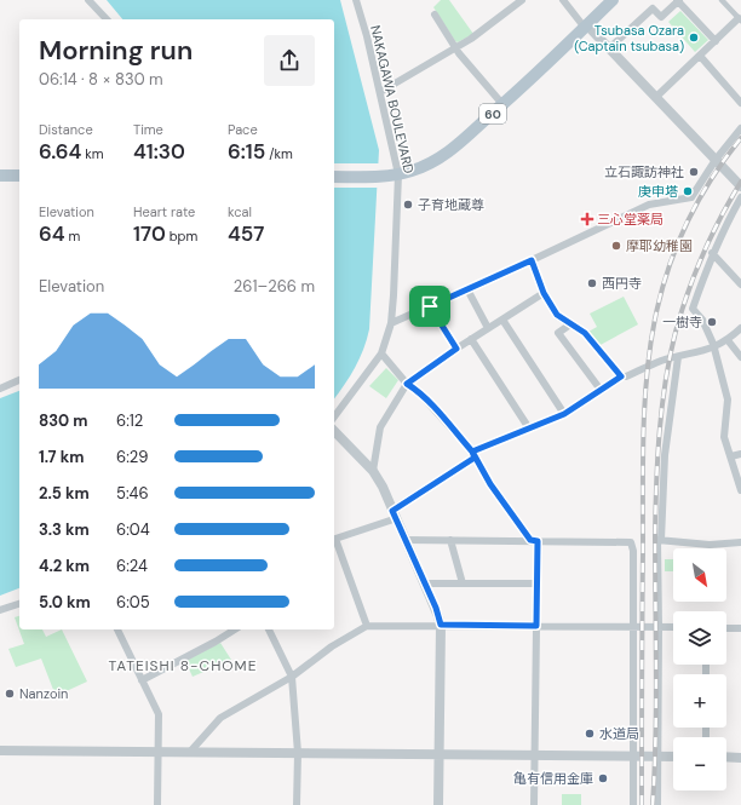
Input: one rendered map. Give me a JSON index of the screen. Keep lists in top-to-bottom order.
{
  "streets": {
    "main road": ["60"],
    "street": ["NAKAGAWA BOULEVARD"]
  },
  "crossings": [
    ["NAKAGAWA BOULEVARD", "60"]
  ],
  "districts": ["TATEISHI 8-CHOME"],
  "places": {
    "other": [
      "Tsubasa Ozara (Captain tsubasa)",
      "立石諏訪神社",
      "庚申塔",
      "子育地蔵尊",
      "摩耶幼稚園",
      "西円寺",
      "一樹寺",
      "Nanzoin",
      "水道局",
      "亀有信用金庫"
    ],
    "health": ["三心堂薬局"]
  },
  "north": "bottom right",
  "page": {
    "heading": ["Morning run", "06:14 · 8 × 830 m"],
    "stats": [
      ["Distance", "6.64 km"],
      ["Time", "41:30"],
      ["Pace", "6:15 /km"],
      ["Elevation", "64 m"],
      ["Heart rate", "170 bpm"],
      ["kcal", "457"]
    ],
    "chart": ["Elevation", "261–266 m"],
    "list": [
      {
        "name": "830 m",
        "note": "6:12"
      },
      {
        "name": "1.7 km",
        "note": "6:29"
      },
      {
        "name": "2.5 km",
        "note": "5:46"
      },
      {
        "name": "3.3 km",
        "note": "6:04"
      },
      {
        "name": "4.2 km",
        "note": "6:24"
      },
      {
        "name": "5.0 km",
        "note": "6:05"
      }
    ],
    "map_buttons": ["+", "−"]
  }
}
